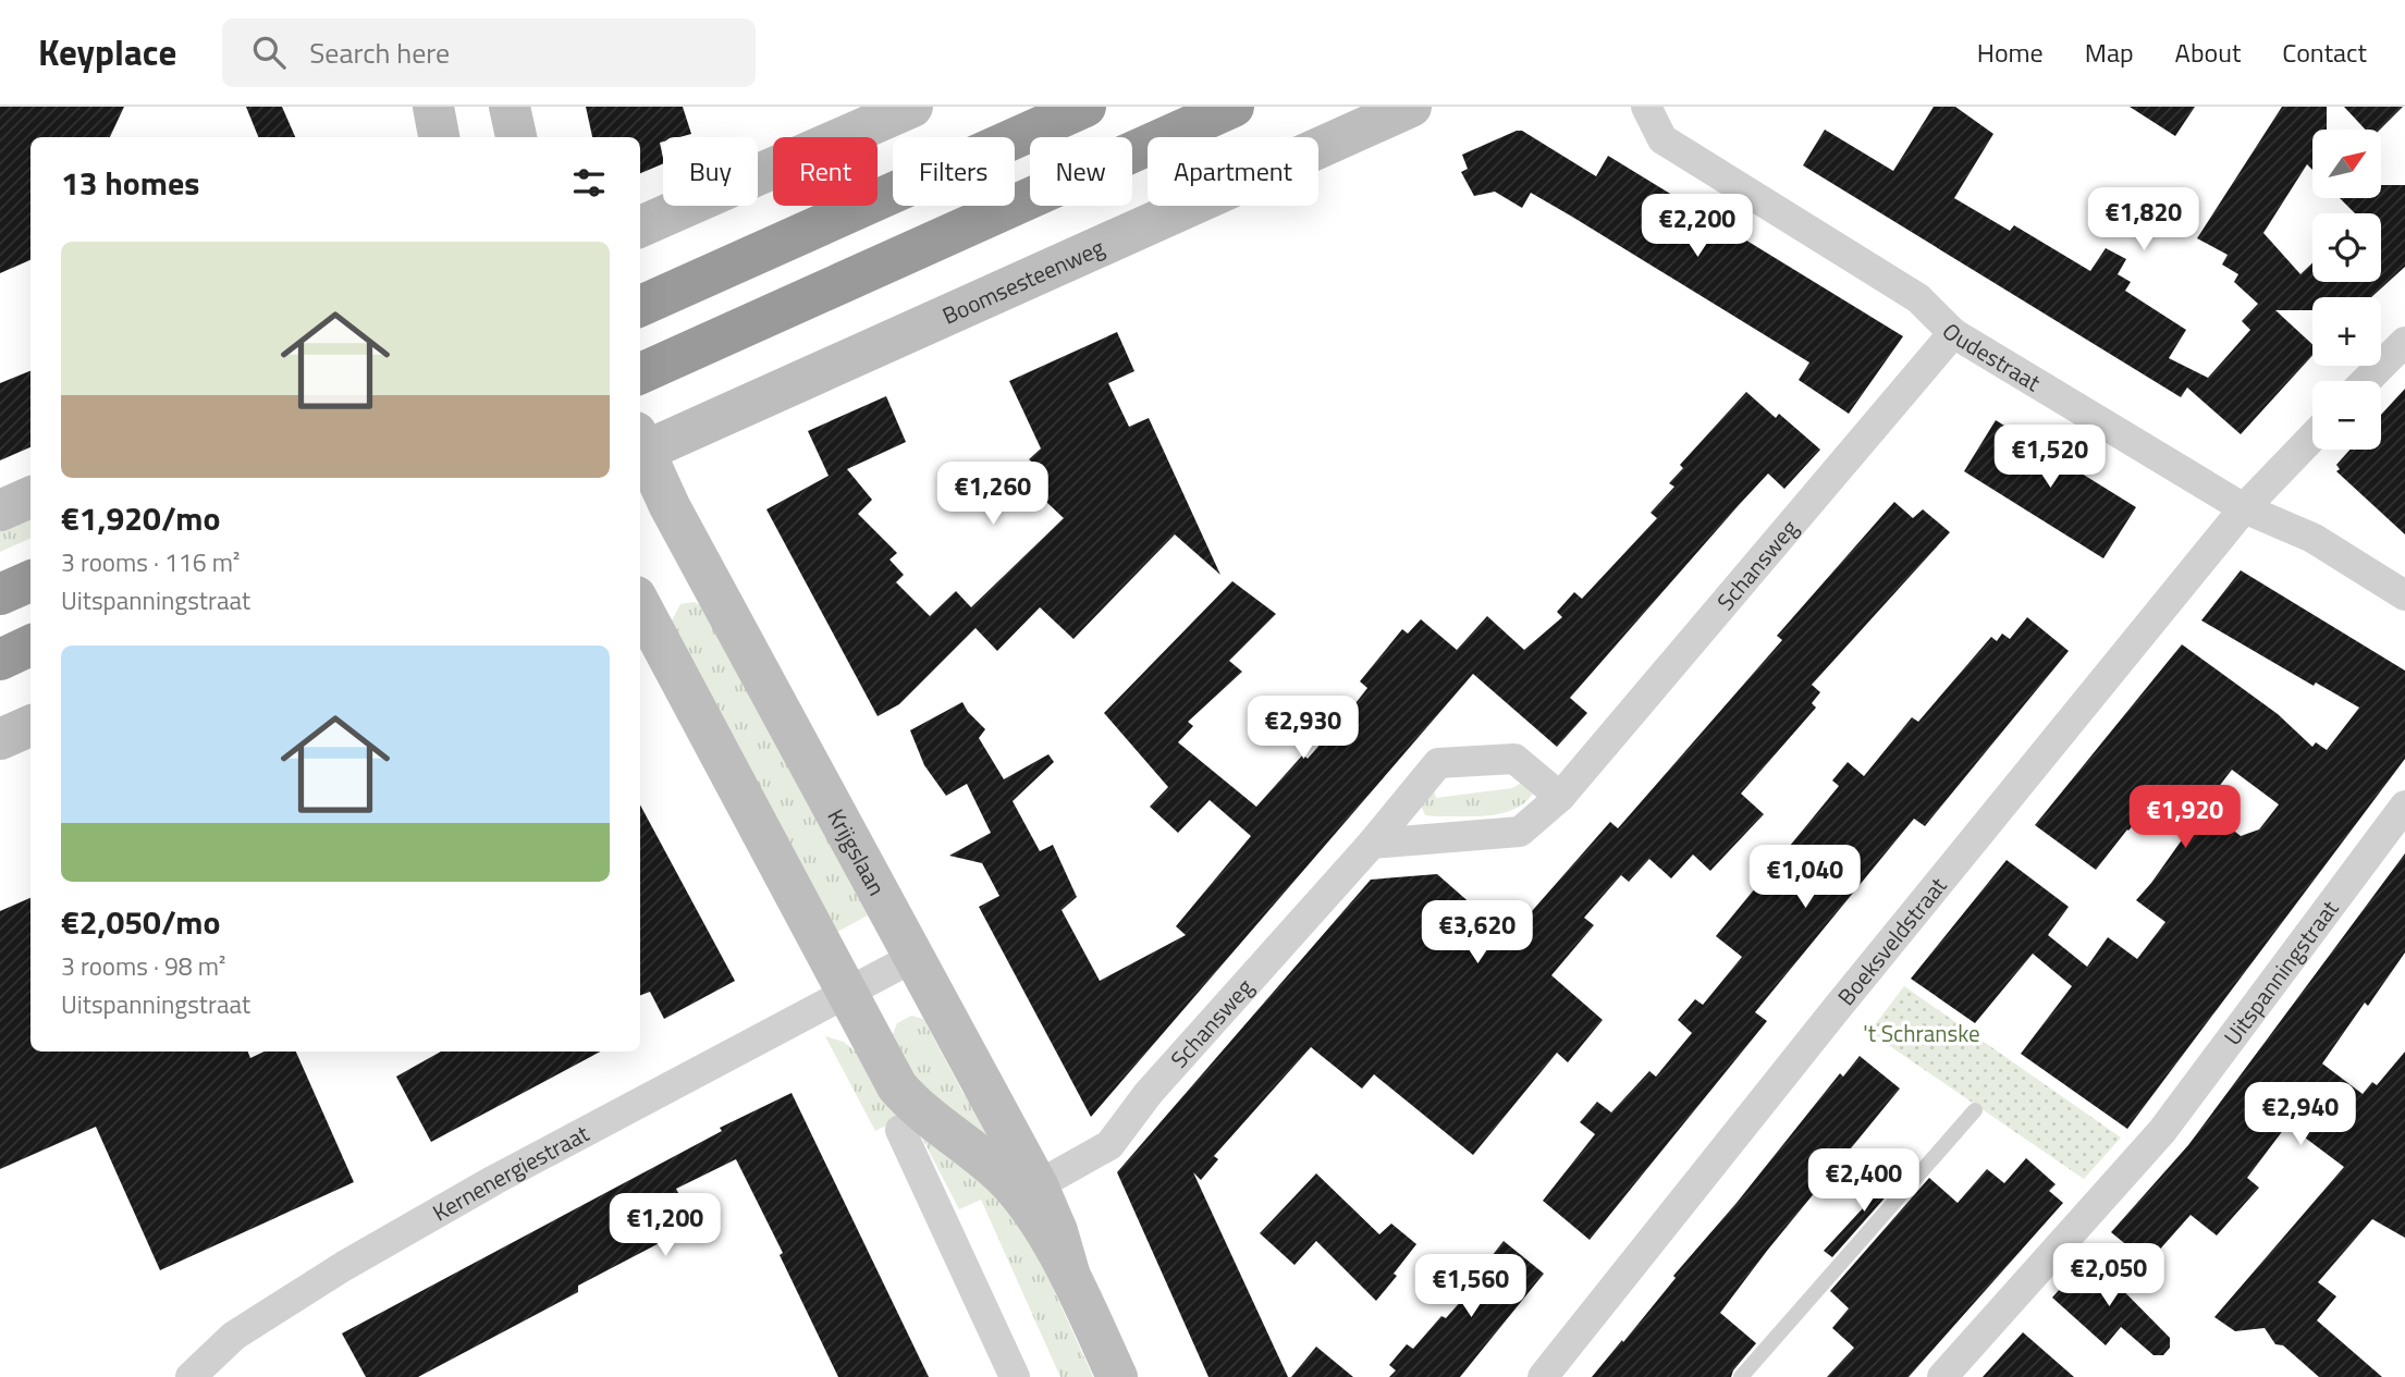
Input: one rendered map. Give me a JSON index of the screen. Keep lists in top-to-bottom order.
{
  "streets": {
    "street": [
      "Boomsesteenweg",
      "Oudestraat",
      "Schansweg",
      "Krijgslaan",
      "Boeksveldstraat",
      "Uitspanningstraat",
      "Kernenergiestraat"
    ]
  },
  "crossings": [
    ["Oudestraat", "Schansweg"],
    ["Oudestraat", "Boeksveldstraat"],
    ["Schansweg", "Krijgslaan"],
    ["Krijgslaan", "Kernenergiestraat"]
  ],
  "parks": ["'t Schranske"],
  "north": "top right",
  "page": {
    "header": "Keyplace",
    "search": "Search here",
    "nav": [
      "Home",
      "Map",
      "About",
      "Contact"
    ],
    "map_buttons": ["+", "−"],
    "chip": [
      "Buy",
      "Rent",
      "Filters",
      "New",
      "Apartment"
    ],
    "heading": "13 homes",
    "price": [
      "€1,820",
      "€2,200",
      "€1,520",
      "€1,260",
      "€2,930",
      "€1,920",
      "€1,040",
      "€3,620",
      "€2,940",
      "€2,400",
      "€1,200",
      "€2,050",
      "€1,560"
    ],
    "list": [
      {
        "name": "€1,920/mo",
        "note": "3 rooms · 116 m² · Uitspanningstraat"
      },
      {
        "name": "€2,050/mo",
        "note": "3 rooms · 98 m² · Uitspanningstraat"
      }
    ]
  }
}
